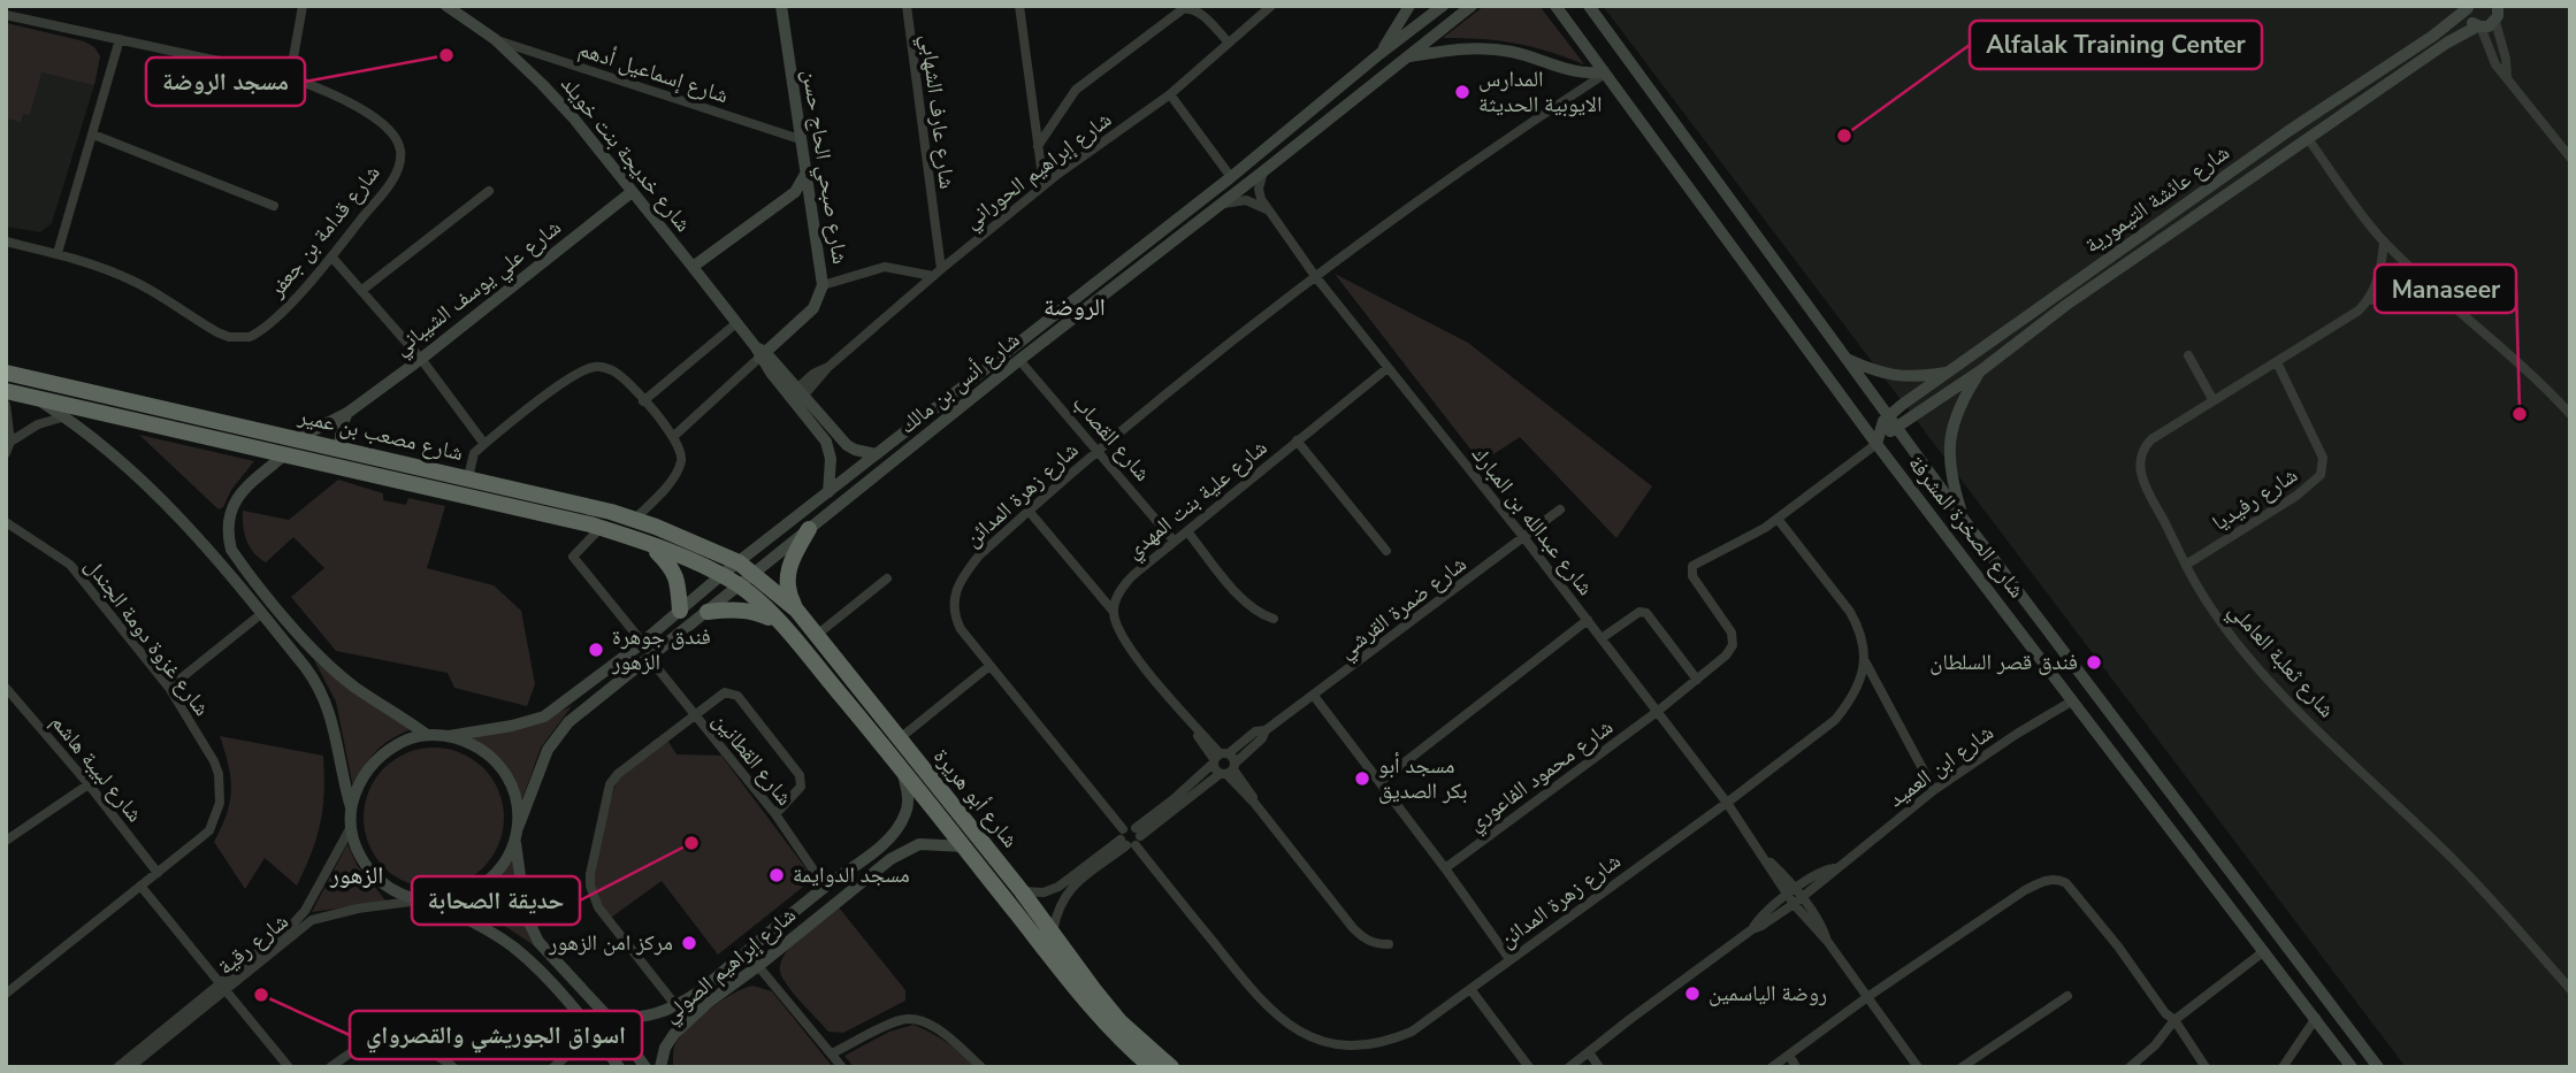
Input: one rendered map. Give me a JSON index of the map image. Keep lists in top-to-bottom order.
{
  "streets": {
    "highway": ["شارع مصعب بن عمير", "شارع أبو هريرة"],
    "main road": [
      "شارع خديجة بنت خويلد",
      "شارع صبحي الحاج حسن",
      "شارع عائشة التيمورية",
      "شارع علي يوسف الشيباني",
      "شارع أنس بن مالك",
      "شارع الصخرة المشرفة",
      "شارع إبراهيم الصولي"
    ],
    "street": [
      "شارع إسماعيل أدهم",
      "شارع عارف الشهابي",
      "شارع إبراهيم الحوراني",
      "شارع قدامة بن جعفر",
      "شارع القصاب",
      "شارع زهرة المدائن",
      "شارع علية بنت المهدي",
      "شارع رفيديا",
      "شارع عبدالله بن المبارك",
      "شارع ضمرة القرشي",
      "شارع غزوة دومة الجندل",
      "شارع ثعلبة العاملي",
      "شارع القطانين",
      "شارع ابن العميد",
      "شارع لبيبة هاشم",
      "شارع محمود الفاعوري",
      "شارع رقية"
    ]
  },
  "crossings": [
    ["شارع إسماعيل أدهم", "شارع خديجة بنت خويلد"],
    ["شارع إسماعيل أدهم", "شارع صبحي الحاج حسن"],
    ["شارع عارف الشهابي", "شارع إبراهيم الحوراني"],
    ["شارع خديجة بنت خويلد", "شارع صبحي الحاج حسن"],
    ["شارع خديجة بنت خويلد", "شارع إبراهيم الحوراني"],
    ["شارع خديجة بنت خويلد", "شارع علي يوسف الشيباني"],
    ["شارع خديجة بنت خويلد", "شارع أنس بن مالك"],
    ["شارع عائشة التيمورية", "شارع الصخرة المشرفة"],
    ["شارع علي يوسف الشيباني", "شارع مصعب بن عمير"],
    ["شارع أنس بن مالك", "شارع مصعب بن عمير"],
    ["شارع أنس بن مالك", "شارع القصاب"],
    ["شارع أنس بن مالك", "شارع القطانين"],
    ["شارع أنس بن مالك", "شارع أبو هريرة"],
    ["شارع أنس بن مالك", "شارع رقية"],
    ["شارع مصعب بن عمير", "شارع أبو هريرة"],
    ["شارع مصعب بن عمير", "شارع رقية"],
    ["شارع القصاب", "شارع زهرة المدائن"],
    ["شارع القصاب", "شارع علية بنت المهدي"],
    ["شارع زهرة المدائن", "شارع عبدالله بن المبارك"],
    ["شارع زهرة المدائن", "شارع الصخرة المشرفة"],
    ["شارع زهرة المدائن", "شارع ضمرة القرشي"],
    ["شارع علية بنت المهدي", "شارع عبدالله بن المبارك"],
    ["شارع رفيديا", "شارع ثعلبة العاملي"],
    ["شارع عبدالله بن المبارك", "شارع ضمرة القرشي"],
    ["شارع عبدالله بن المبارك", "شارع ابن العميد"],
    ["شارع عبدالله بن المبارك", "شارع محمود الفاعوري"],
    ["شارع الصخرة المشرفة", "شارع ابن العميد"],
    ["شارع ضمرة القرشي", "شارع أبو هريرة"],
    ["شارع غزوة دومة الجندل", "شارع لبيبة هاشم"],
    ["شارع القطانين", "شارع إبراهيم الصولي"],
    ["شارع أبو هريرة", "شارع إبراهيم الصولي"]
  ],
  "districts": ["الروضة", "الزهور"],
  "places": [
    "مسجد الروضة",
    "المدارس الايوبية الحديثة",
    "Alfalak Training Center",
    "Manaseer",
    "فندق جوهرة الزهور",
    "فندق قصر السلطان",
    "مسجد أبو بكر الصديق",
    "حديقة الصحابة",
    "مسجد الدوايمة",
    "مركز امن الزهور",
    "روضة الياسمين",
    "اسواق الجوريشي والقصرواي"
  ]
}
